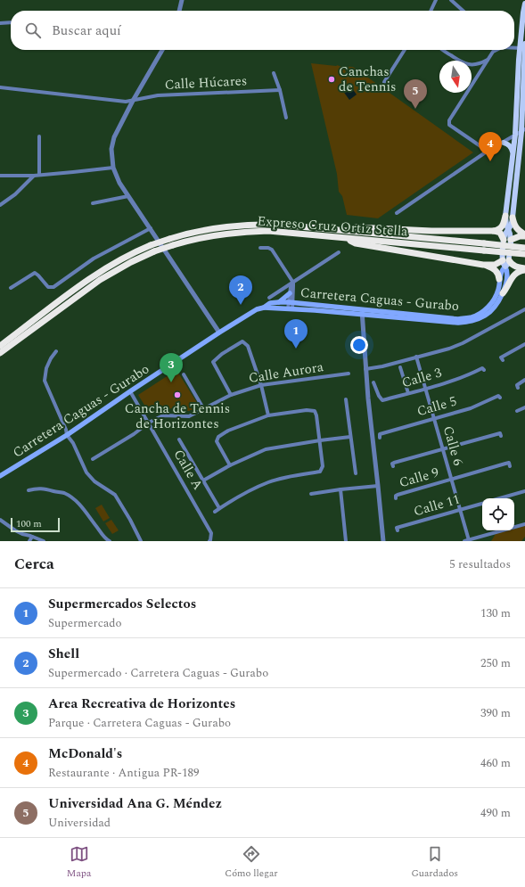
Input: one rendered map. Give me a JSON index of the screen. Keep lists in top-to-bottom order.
{
  "streets": {
    "highway": ["Expreso Cruz Ortiz Stella"],
    "main road": ["Carretera Caguas - Gurabo"],
    "street": [
      "Calle Húcares",
      "Calle Aurora",
      "Calle 3",
      "Calle 5",
      "Calle 6",
      "Calle A",
      "Calle 9",
      "Calle 11"
    ]
  },
  "crossings": [
    ["Carretera Caguas - Gurabo", "Calle A"],
    ["Calle Aurora", "Calle A"],
    ["Calle 3", "Calle 6"],
    ["Calle 5", "Calle 6"],
    ["Calle 6", "Calle 9"],
    ["Calle 6", "Calle 11"]
  ],
  "places": ["Canchas de Tennis", "Cancha de Tennis de Horizontes"],
  "scale_bar": "100 m",
  "north": "bottom",
  "page": {
    "search": "Buscar aquí",
    "pins": [
      "5",
      "4",
      "2",
      "1",
      "3"
    ],
    "scale": "100 m",
    "heading": ["Cerca", "5 resultados"],
    "list": [
      {
        "mark": "1",
        "name": "Supermercados Selectos",
        "note": "Supermercado",
        "value": "130 m"
      },
      {
        "mark": "2",
        "name": "Shell",
        "note": "Supermercado · Carretera Caguas - Gurabo",
        "value": "250 m"
      },
      {
        "mark": "3",
        "name": "Area Recreativa de Horizontes",
        "note": "Parque · Carretera Caguas - Gurabo",
        "value": "390 m"
      },
      {
        "mark": "4",
        "name": "McDonald's",
        "note": "Restaurante · Antigua PR-189",
        "value": "460 m"
      },
      {
        "mark": "5",
        "name": "Universidad Ana G. Méndez",
        "note": "Universidad",
        "value": "490 m"
      }
    ],
    "nav": ["Mapa", "Cómo llegar", "Guardados"]
  }
}
